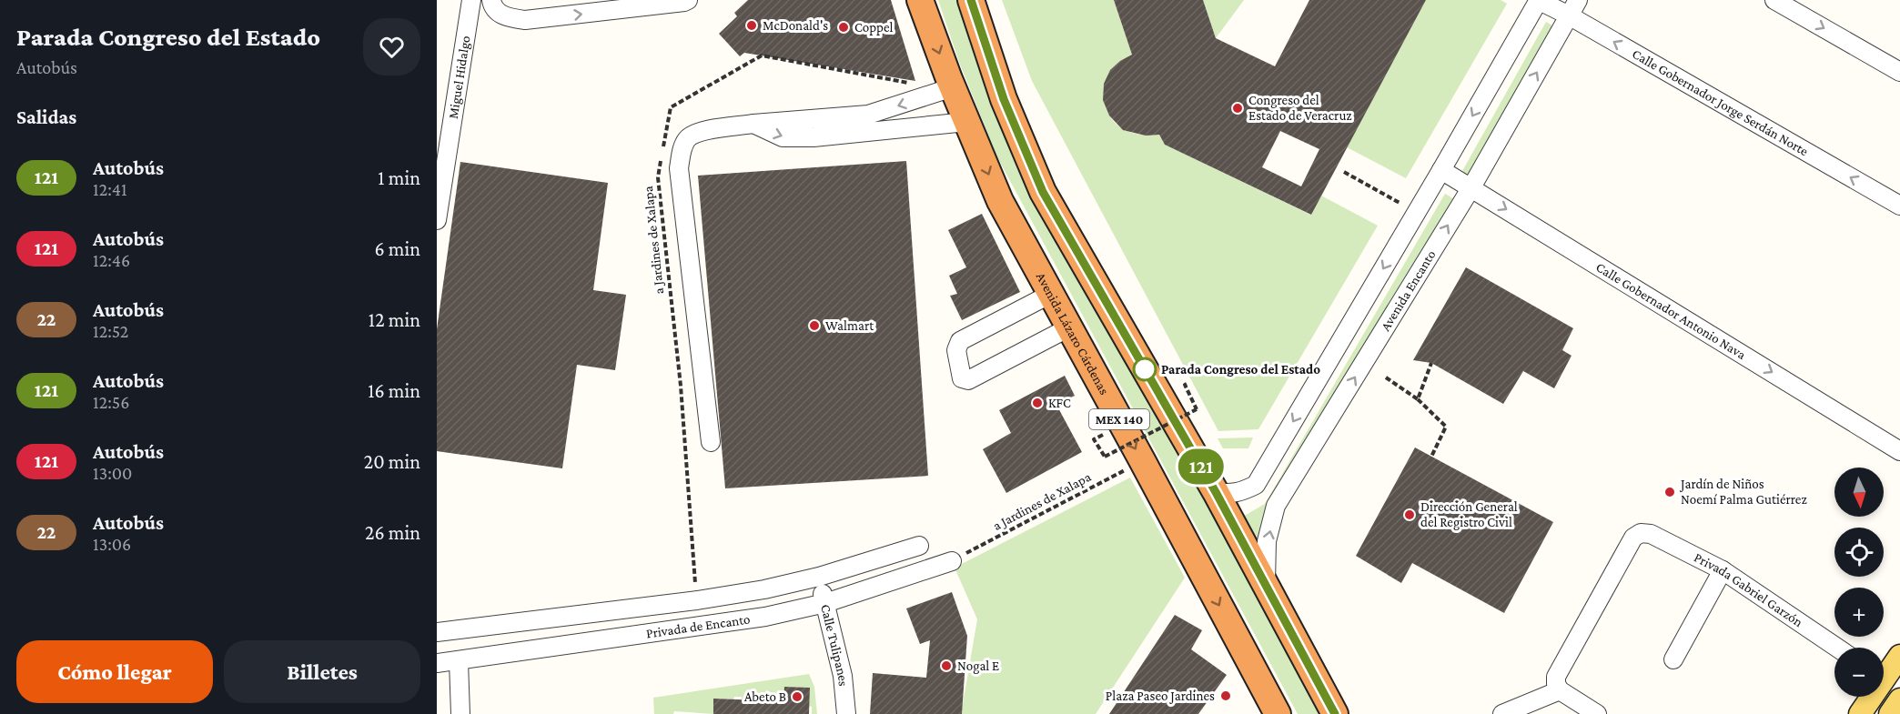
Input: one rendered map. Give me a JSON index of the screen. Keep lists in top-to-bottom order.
{
  "streets": {
    "highway": ["Avenida Lázaro Cárdenas", "MEX 140"],
    "street": [
      "Miguel Hidalgo",
      "Calle Gobernador Jorge Serdán Norte",
      "Avenida Encanto",
      "Calle Gobernador Antonio Nava",
      "Privada Gabriel Garzón",
      "Privada de Encanto",
      "Calle Tulipanes"
    ],
    "path": ["a Jardines de Xalapa"]
  },
  "crossings": [
    ["Calle Gobernador Jorge Serdán Norte", "Avenida Encanto"],
    ["a Jardines de Xalapa", "Avenida Lázaro Cárdenas"],
    ["a Jardines de Xalapa", "Privada de Encanto"],
    ["Avenida Encanto", "Calle Gobernador Antonio Nava"],
    ["Avenida Encanto", "MEX 140"],
    ["Privada de Encanto", "Calle Tulipanes"]
  ],
  "one_way": ["Calle Gobernador Antonio Nava"],
  "places": [
    "McDonald's",
    "Coppel",
    "Congreso del Estado de Veracruz",
    "Walmart",
    "Parada Congreso del Estado",
    "KFC",
    "Jardín de Niños Noemí Palma Gutiérrez",
    "Dirección General del Registro Civil",
    "Nogal E",
    "Plaza Paseo Jardines",
    "Abeto B"
  ],
  "lines": ["bus line 121"],
  "north": "bottom",
  "page": {
    "heading": [
      ["Parada Congreso del Estado", "Autobús"],
      "Salidas"
    ],
    "on_map": "121",
    "list": [
      {
        "mark": "121",
        "name": "Autobús",
        "note": "12:41",
        "value": "1 min"
      },
      {
        "mark": "121",
        "name": "Autobús",
        "note": "12:46",
        "value": "6 min"
      },
      {
        "mark": "22",
        "name": "Autobús",
        "note": "12:52",
        "value": "12 min"
      },
      {
        "mark": "121",
        "name": "Autobús",
        "note": "12:56",
        "value": "16 min"
      },
      {
        "mark": "121",
        "name": "Autobús",
        "note": "13:00",
        "value": "20 min"
      },
      {
        "mark": "22",
        "name": "Autobús",
        "note": "13:06",
        "value": "26 min"
      }
    ],
    "map_buttons": ["+", "−"],
    "buttons": ["Cómo llegar", "Billetes"]
  }
}
